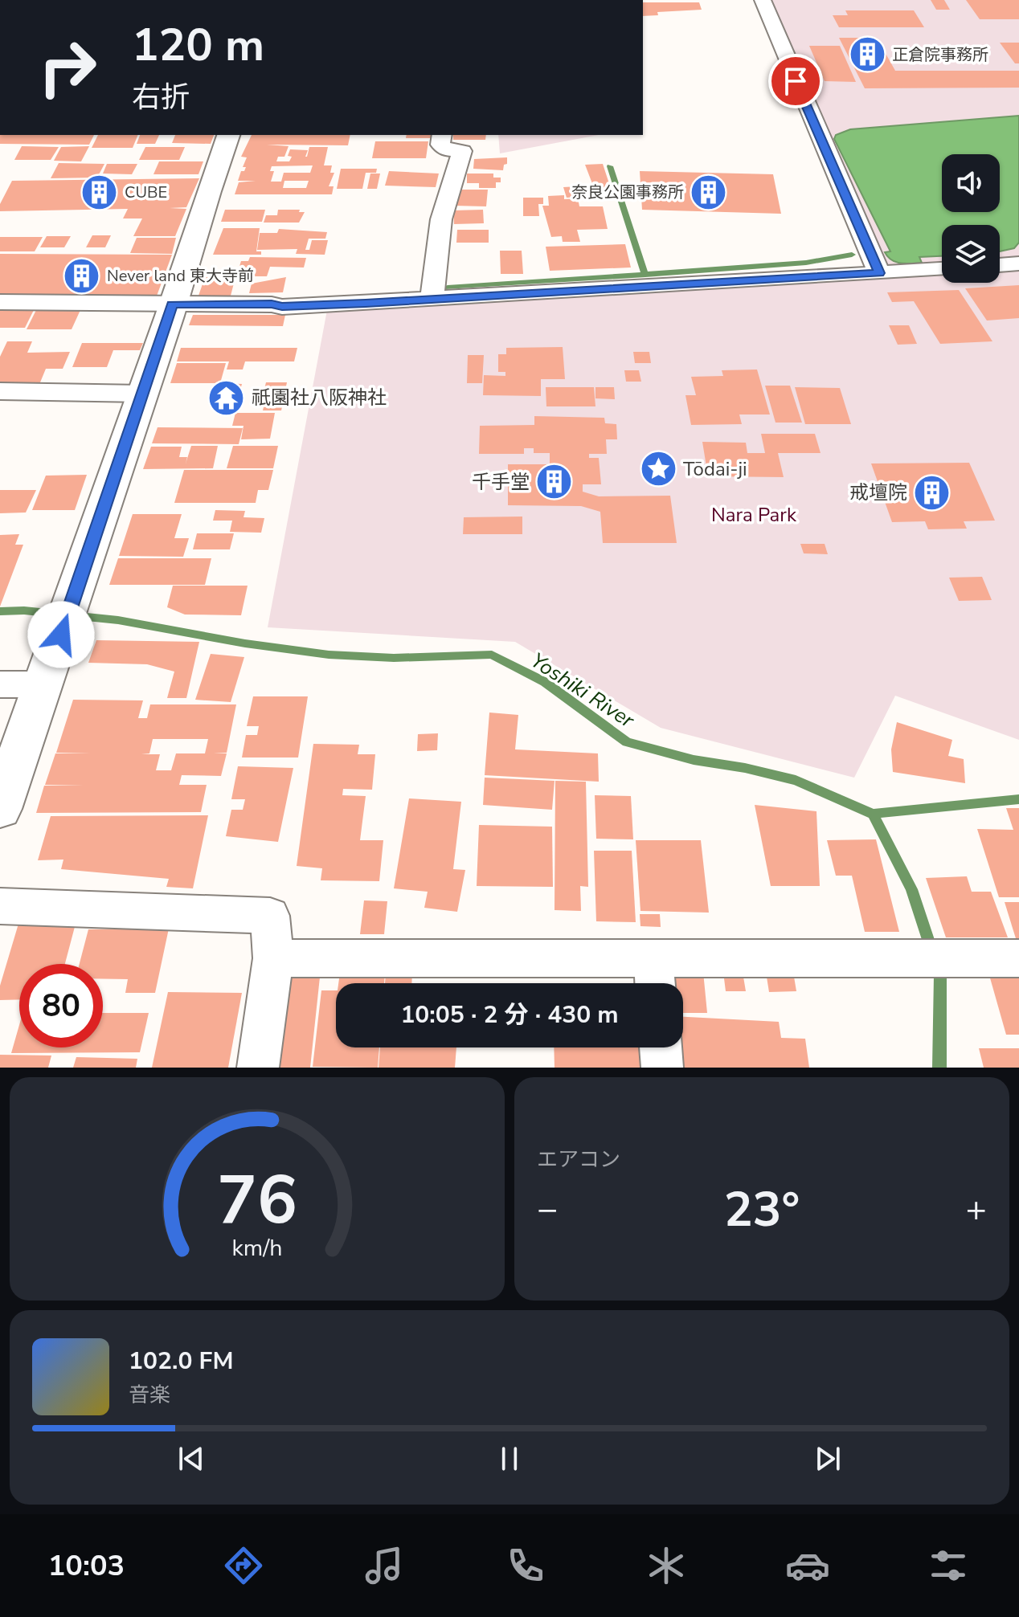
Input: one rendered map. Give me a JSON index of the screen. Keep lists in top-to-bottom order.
{
  "water": ["Yoshiki River"],
  "parks": ["Nara Park"],
  "places": {
    "building": [
      "正倉院事務所",
      "CUBE",
      "奈良公園事務所",
      "Never land 東大寺前",
      "千手堂",
      "戒壇院"
    ],
    "temple": ["祇園社八阪神社"],
    "place": ["Tōdai-ji"]
  },
  "page": {
    "turn": ["120 m", "右折"],
    "limit": "80",
    "trip": "10:05 · 2 分 · 430 m",
    "tile": "エアコン",
    "heat": ["−", "23°", "+"],
    "song": ["102.0 FM", "音楽"],
    "tabs": "10:03",
    "gauge": ["76", "km/h"]
  }
}
